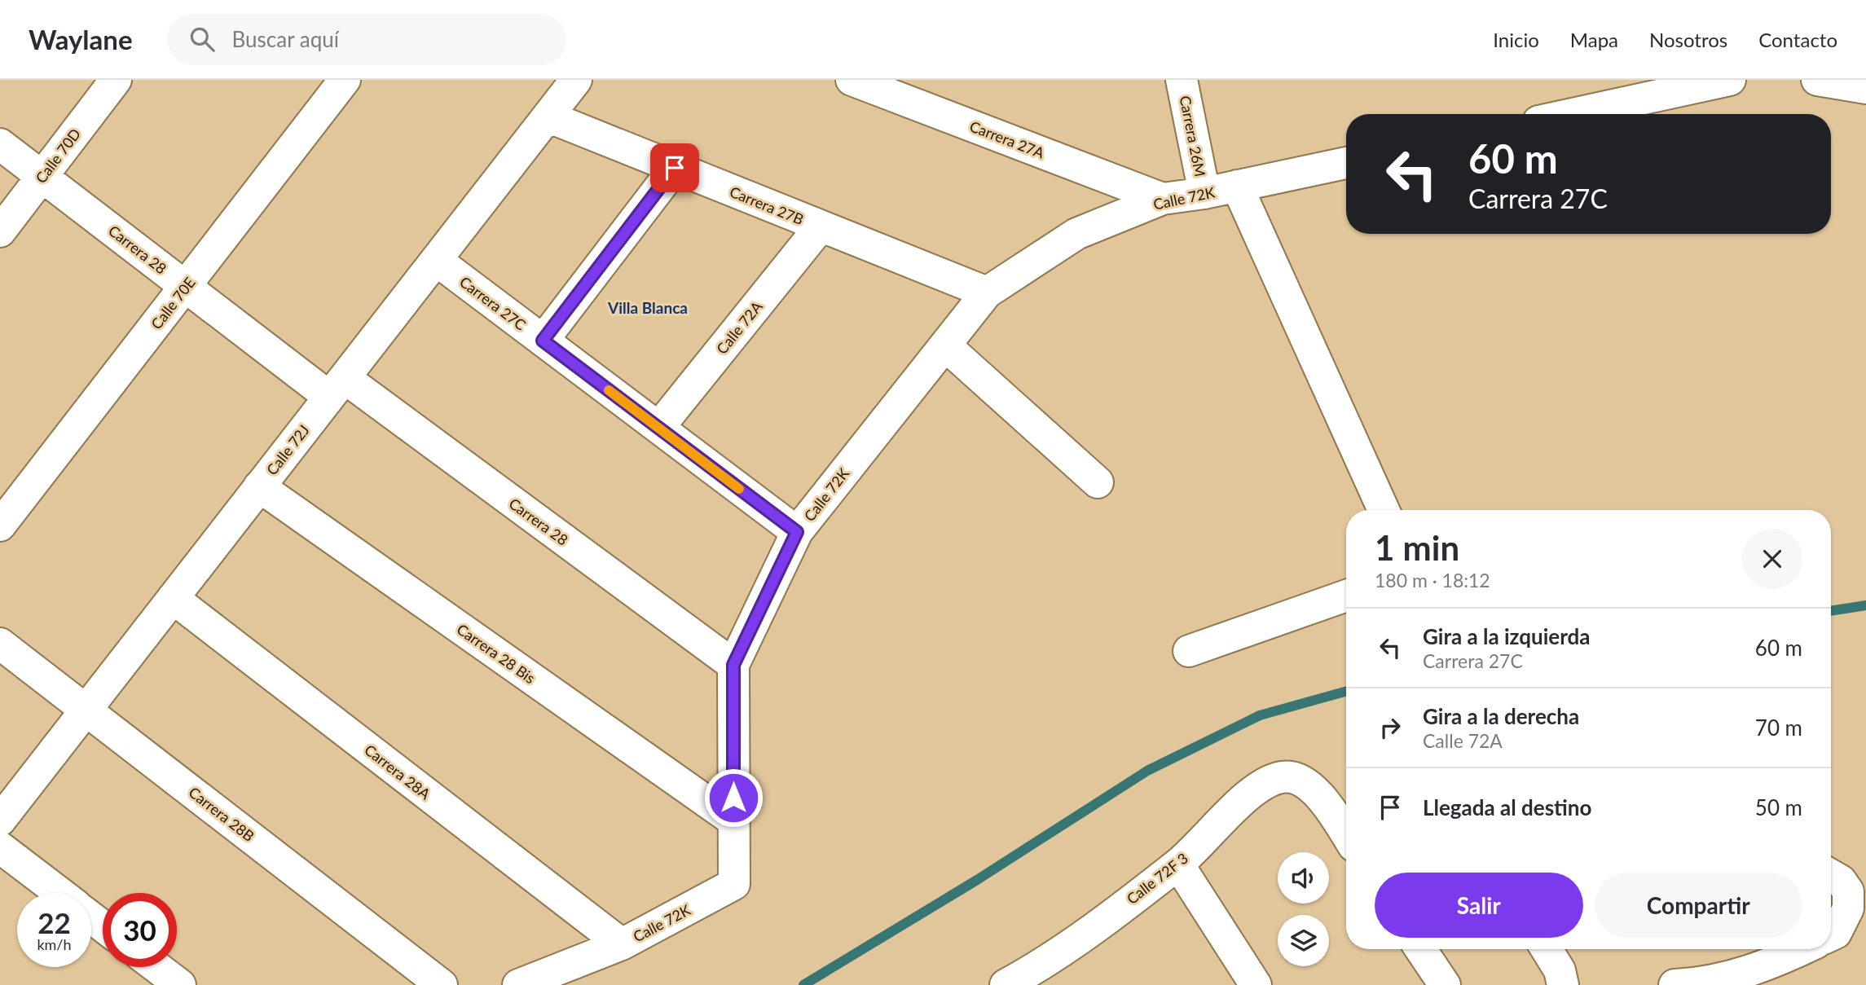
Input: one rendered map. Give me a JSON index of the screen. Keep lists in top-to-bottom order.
{
  "streets": {
    "street": [
      "Carrera 26M",
      "Carrera 27A",
      "Calle 70D",
      "Calle 72K",
      "Carrera 27B",
      "Carrera 28",
      "Calle 70E",
      "Carrera 27C",
      "Calle 72A",
      "Calle 72J",
      "Carrera 28 Bis",
      "Carrera 28A",
      "Carrera 28B",
      "Calle 72F 3"
    ]
  },
  "crossings": [
    ["Carrera 26M", "Calle 72K"],
    ["Carrera 27A", "Calle 72K"],
    ["Calle 70D", "Carrera 28"],
    ["Calle 72K", "Carrera 27B"],
    ["Calle 72K", "Carrera 28"],
    ["Calle 72K", "Carrera 27C"],
    ["Calle 72K", "Carrera 28 Bis"],
    ["Calle 72K", "Carrera 28A"],
    ["Carrera 27B", "Calle 72A"],
    ["Carrera 27B", "Calle 72J"],
    ["Carrera 28", "Calle 70E"],
    ["Carrera 28", "Calle 72J"],
    ["Carrera 27C", "Calle 72A"],
    ["Carrera 27C", "Calle 72J"],
    ["Calle 72J", "Carrera 28 Bis"],
    ["Calle 72J", "Carrera 28A"],
    ["Calle 72J", "Carrera 28B"]
  ],
  "districts": ["Villa Blanca"],
  "page": {
    "header": "Waylane",
    "search": "Buscar aquí",
    "nav": [
      "Inicio",
      "Mapa",
      "Nosotros",
      "Contacto"
    ],
    "turn": ["60 m", "Carrera 27C"],
    "heading": ["1 min", "180 m · 18:12"],
    "list": [
      {
        "name": "Gira a la izquierda",
        "note": "Carrera 27C",
        "value": "60 m"
      },
      {
        "name": "Gira a la derecha",
        "note": "Calle 72A",
        "value": "70 m"
      },
      {
        "name": "Llegada al destino",
        "value": "50 m"
      }
    ],
    "buttons": ["Salir", "Compartir"],
    "speed": "22 km/h",
    "limit": "30"
  }
}
